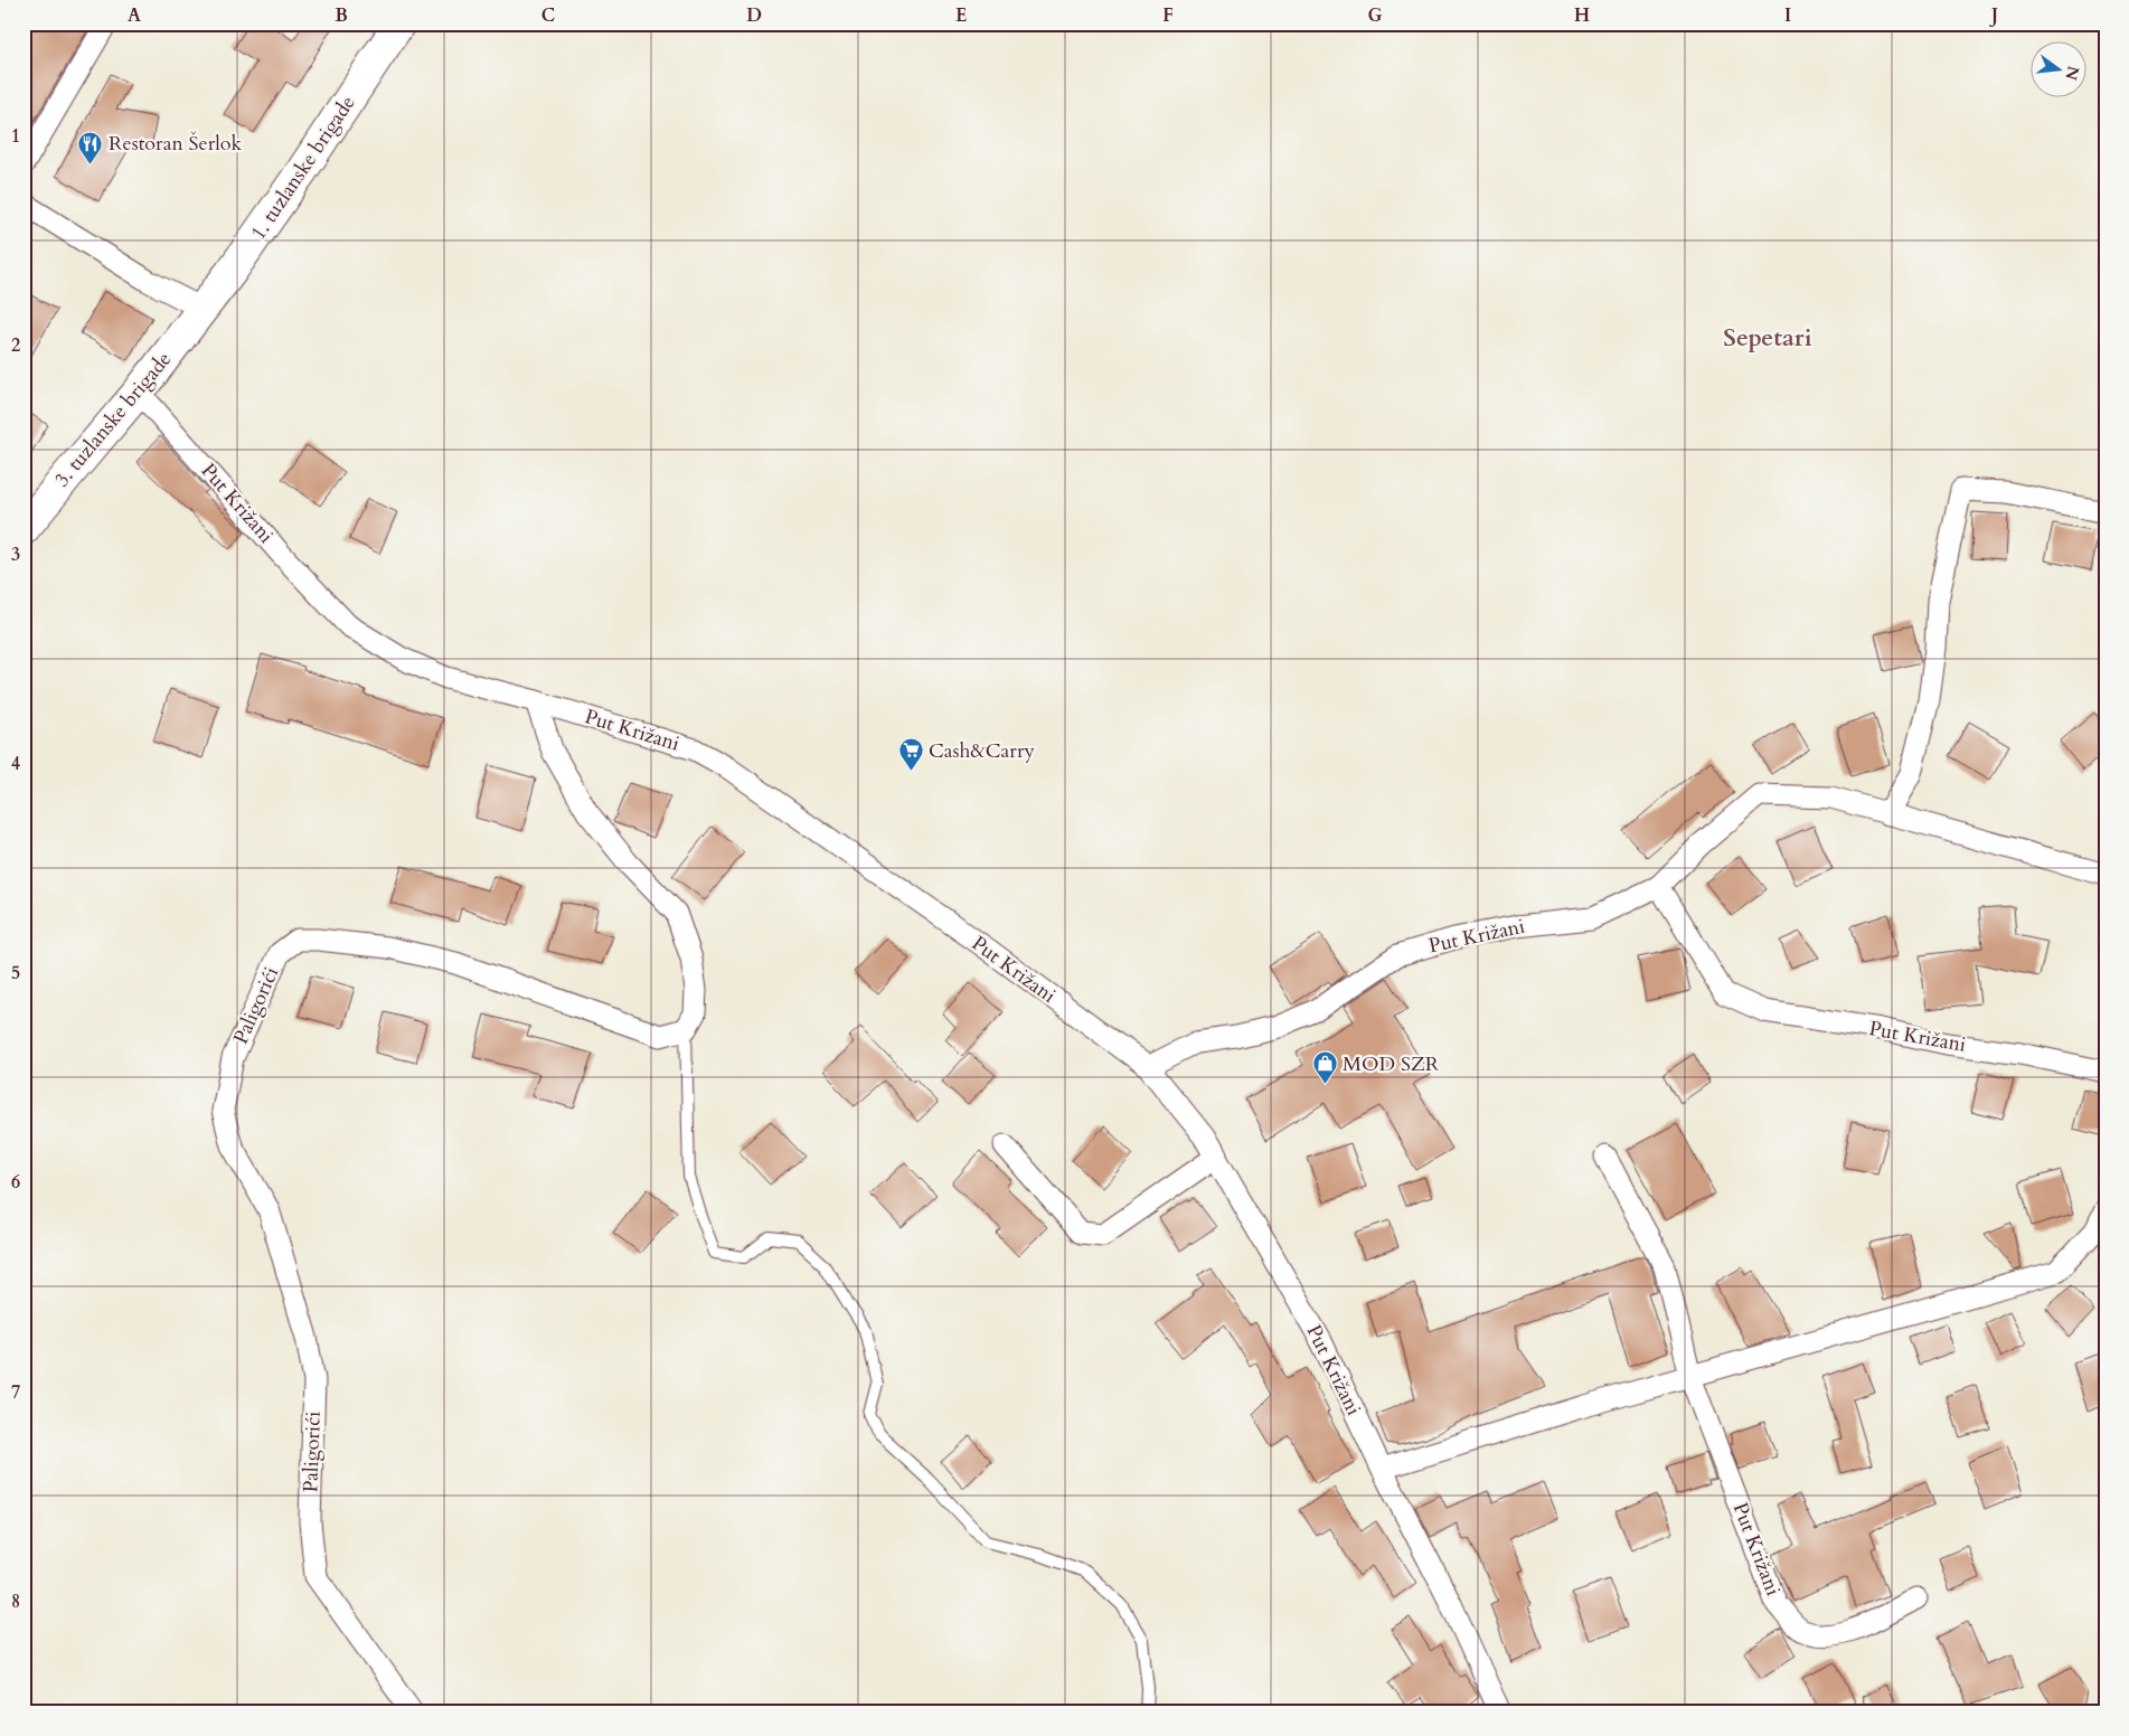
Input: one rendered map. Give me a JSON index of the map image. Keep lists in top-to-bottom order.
{
  "streets": {
    "main road": ["1. tuzlanske brigade", "3. tuzlanske brigade"],
    "street": ["Put Križani", "Paligorići"]
  },
  "crossings": [
    ["1. tuzlanske brigade", "3. tuzlanske brigade"],
    ["3. tuzlanske brigade", "Put Križani"]
  ],
  "districts": ["Sepetari"],
  "places": {
    "restaurant": ["Restoran Šerlok"],
    "supermarket": ["Cash&Carry"],
    "shop": ["MOD SZR"]
  },
  "north": "right",
  "grid": {
    "columns": [
      "A",
      "B",
      "C",
      "D",
      "E",
      "F",
      "G",
      "H",
      "I",
      "J"
    ],
    "rows": [
      "1",
      "2",
      "3",
      "4",
      "5",
      "6",
      "7",
      "8"
    ]
  }
}
